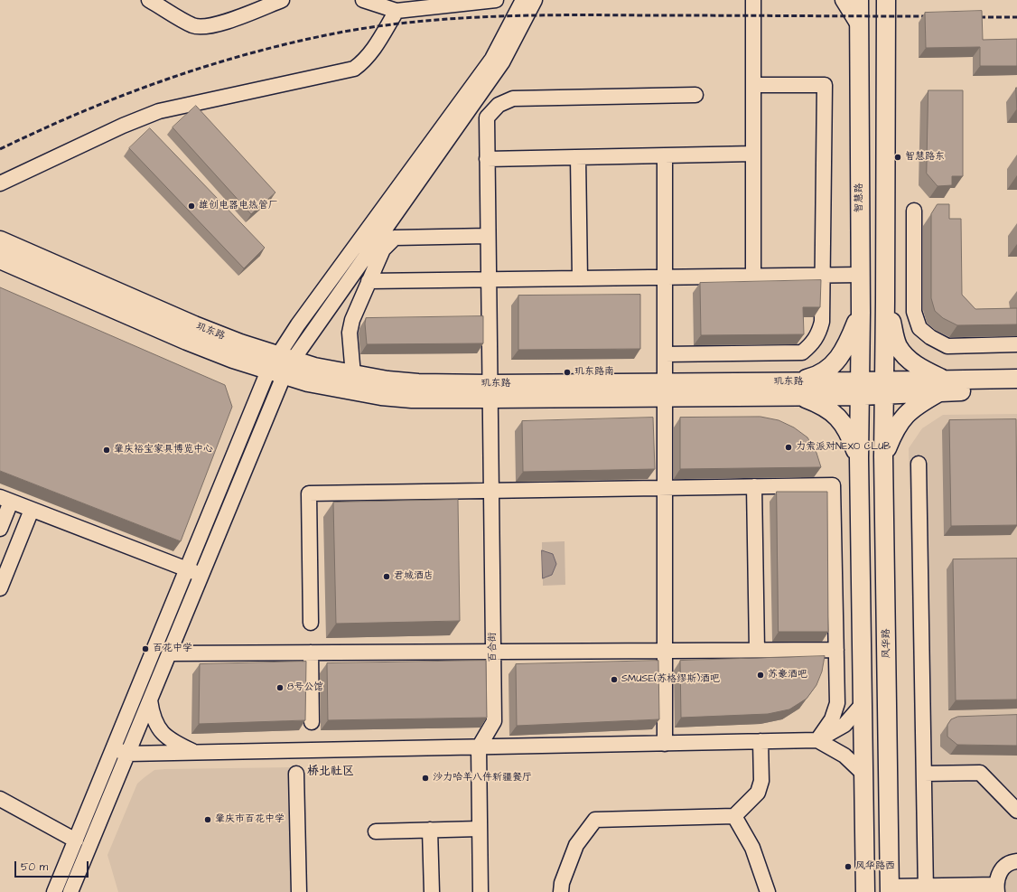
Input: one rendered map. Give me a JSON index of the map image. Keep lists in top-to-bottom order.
{
  "streets": {
    "main road": ["智慧路", "玑东路", "风华路"],
    "street": ["百合街"]
  },
  "crossings": [
    ["智慧路", "玑东路"],
    ["玑东路", "风华路"],
    ["玑东路", "百合街"]
  ],
  "districts": ["桥北社区"],
  "places": [
    "智慧路东",
    "雄创电器电热管厂",
    "玑东路南",
    "力索派对NEXO CLUB",
    "肇庆裕宝家具博览中心",
    "君城酒店",
    "百花中学",
    "苏豪酒吧",
    "SMUSE(苏格缪斯)酒吧",
    "8号公馆",
    "沙力哈羊八件新疆餐厅",
    "肇庆市百花中学",
    "风华路西"
  ],
  "scale_bar": "50 m"
}
